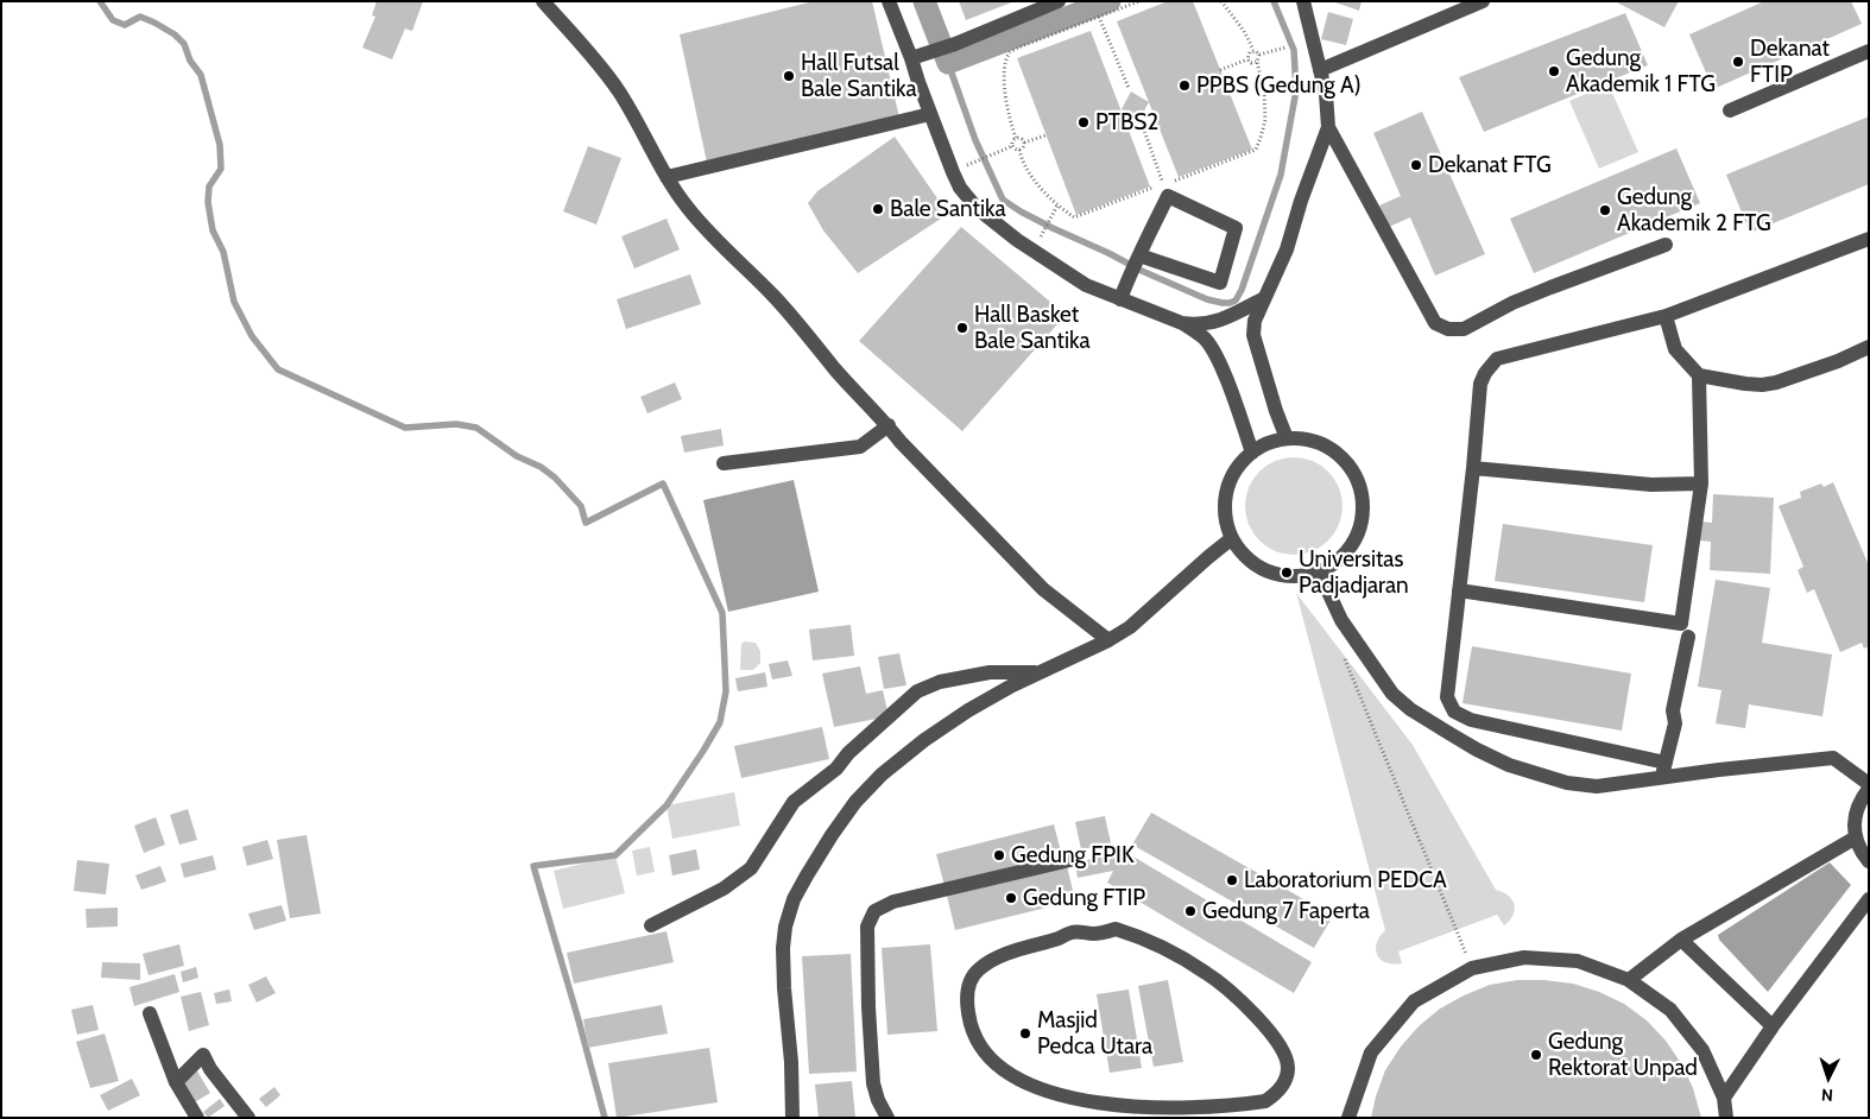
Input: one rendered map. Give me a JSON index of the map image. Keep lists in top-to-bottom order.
{
  "places": [
    "Dekanat FTIP",
    "Gedung Akademik 1 FTG",
    "Hall Futsal Bale Santika",
    "PPBS (Gedung A)",
    "PTBS2",
    "Dekanat FTG",
    "Bale Santika",
    "Gedung Akademik 2 FTG",
    "Hall Basket Bale Santika",
    "Universitas Padjadjaran",
    "Gedung FPIK",
    "Laboratorium PEDCA",
    "Gedung FTIP",
    "Gedung 7 Faperta",
    "Masjid Pedca Utara",
    "Gedung Rektorat Unpad"
  ],
  "north": "bottom"
}
